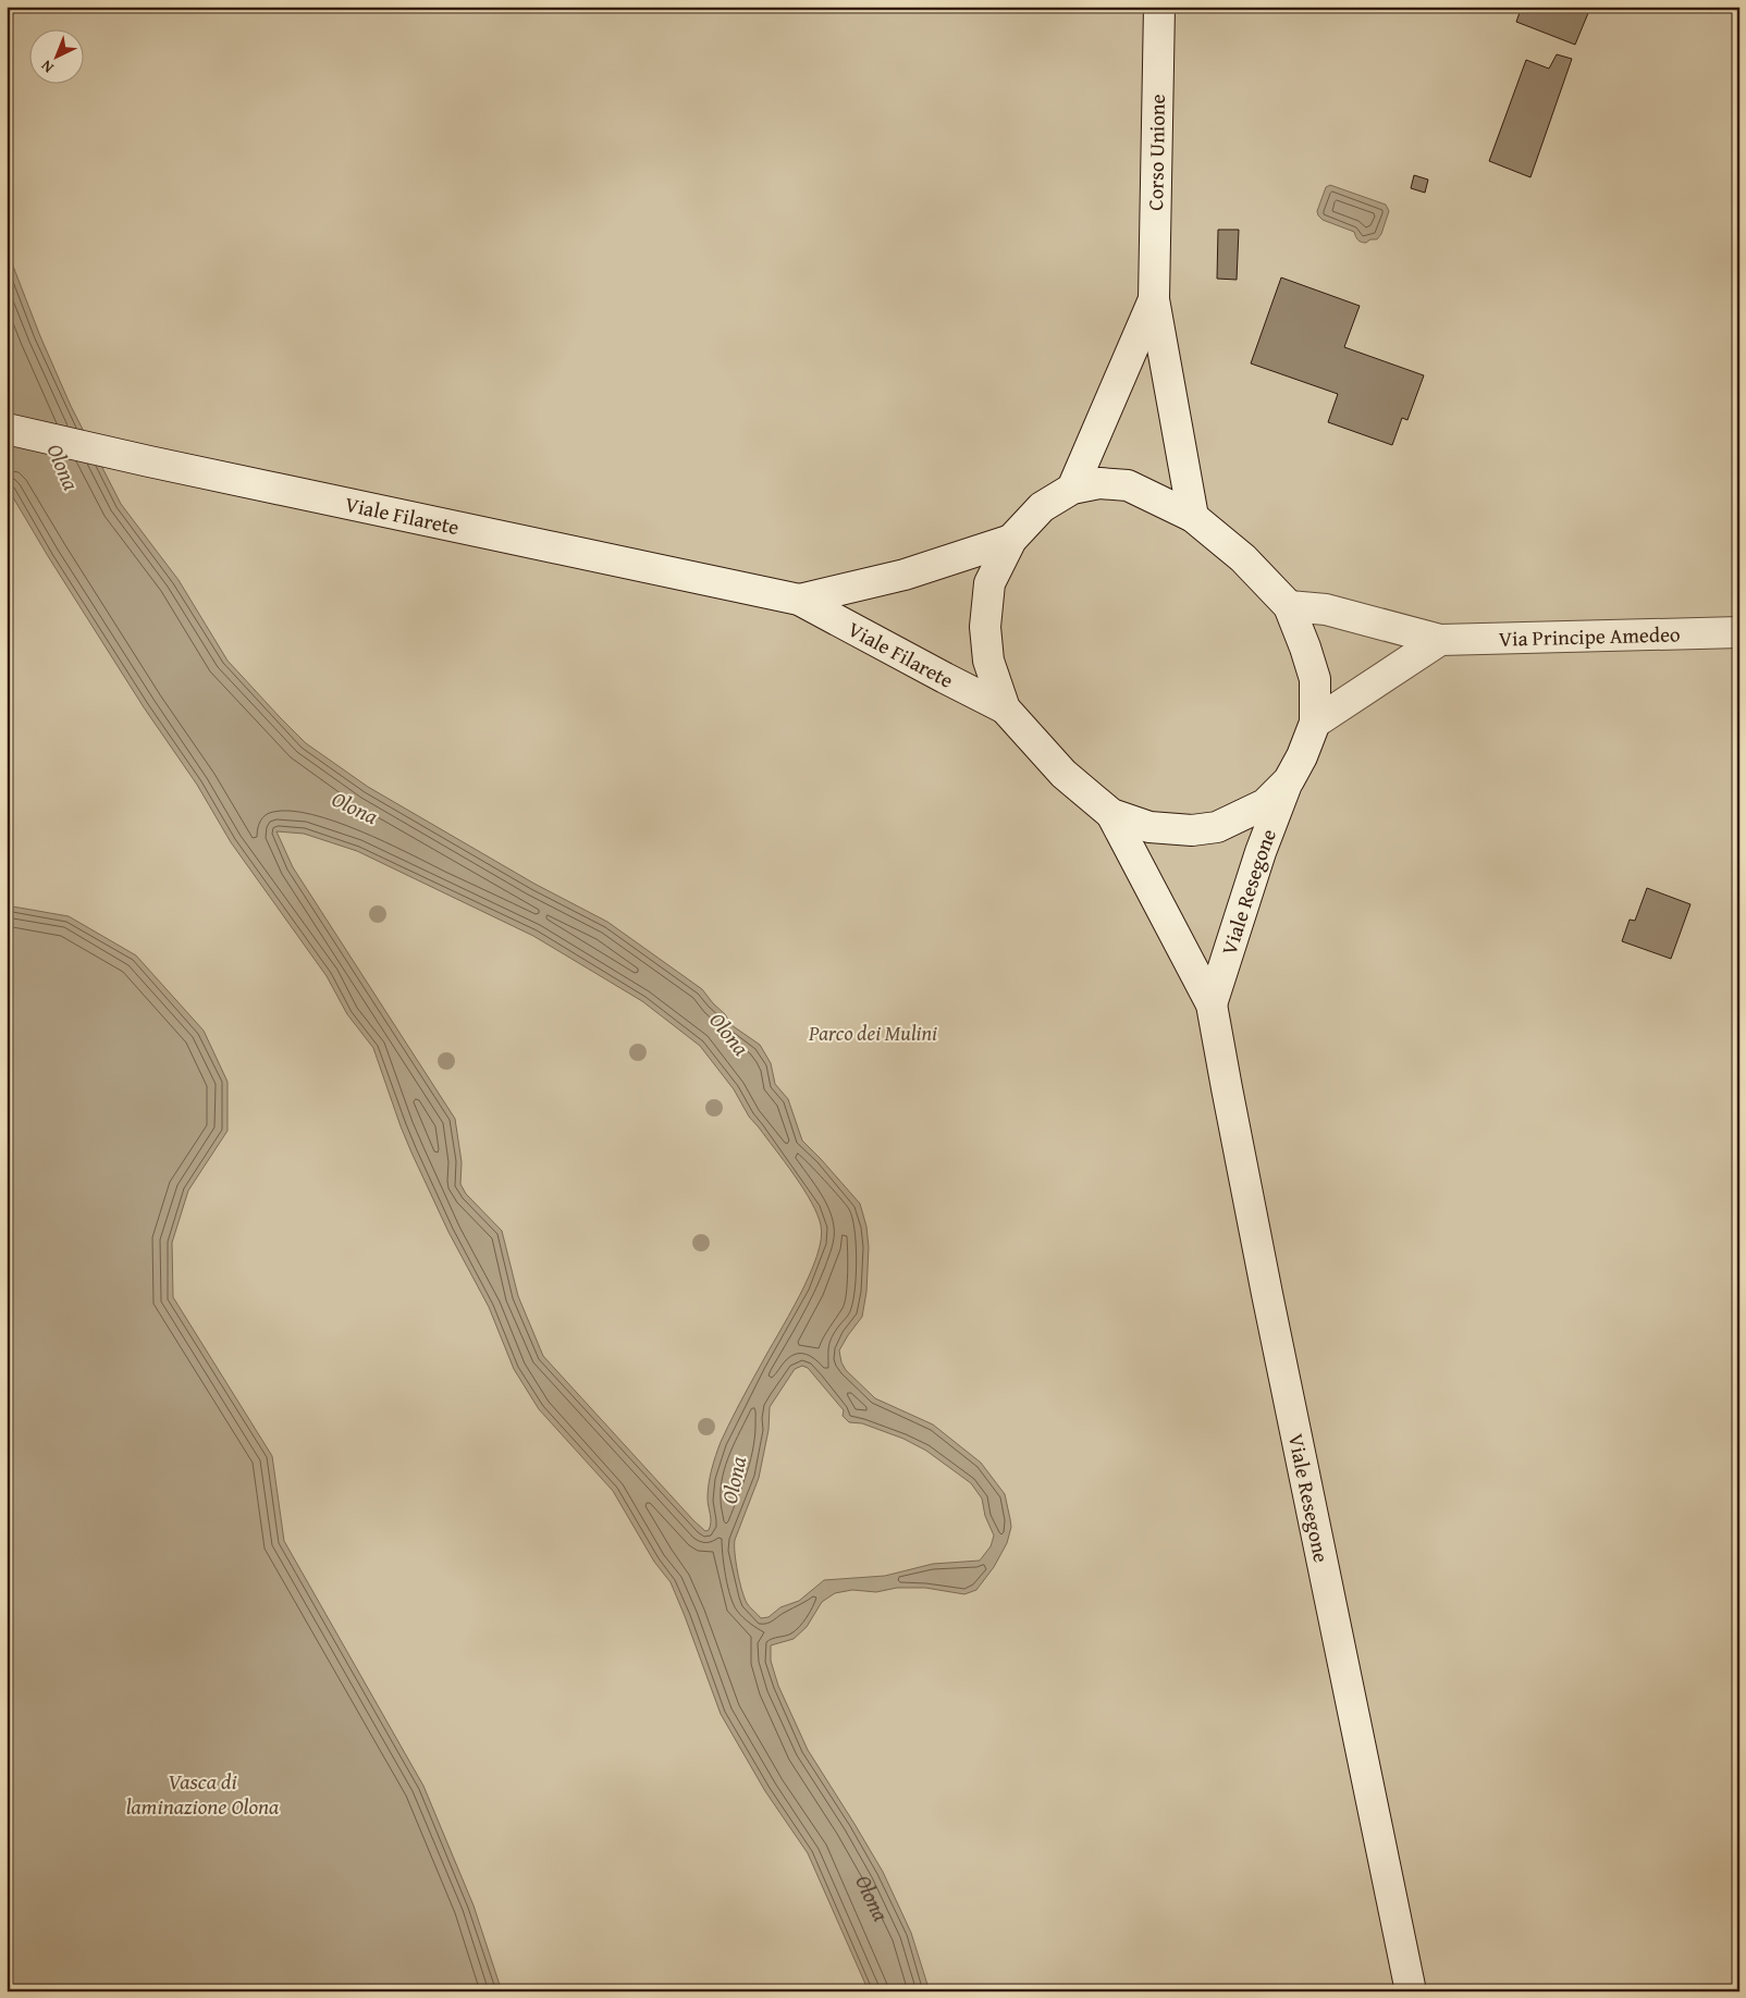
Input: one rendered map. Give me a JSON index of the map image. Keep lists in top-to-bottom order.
{
  "streets": {
    "street": [
      "Corso Unione",
      "Viale Filarete",
      "Via Principe Amedeo",
      "Viale Resegone"
    ]
  },
  "water": ["Olona", "Vasca di laminazione Olona"],
  "parks": ["Parco dei Mulini"],
  "north": "bottom left"
}
